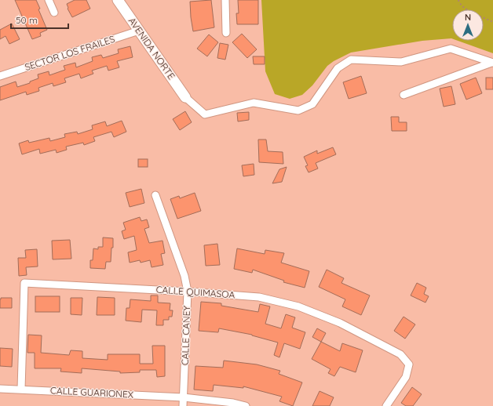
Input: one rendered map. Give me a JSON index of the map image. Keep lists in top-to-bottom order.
{
  "streets": {
    "street": [
      "AVENIDA NORTE",
      "SECTOR LOS FRAILES",
      "CALLE QUIMASOA",
      "CALLE CANEY",
      "CALLE GUARIONEX"
    ]
  },
  "crossings": [
    ["AVENIDA NORTE", "SECTOR LOS FRAILES"],
    ["CALLE QUIMASOA", "CALLE CANEY"],
    ["CALLE QUIMASOA", "CALLE GUARIONEX"],
    ["CALLE CANEY", "CALLE GUARIONEX"]
  ],
  "scale_bar": "50 m",
  "north": "top"
}
